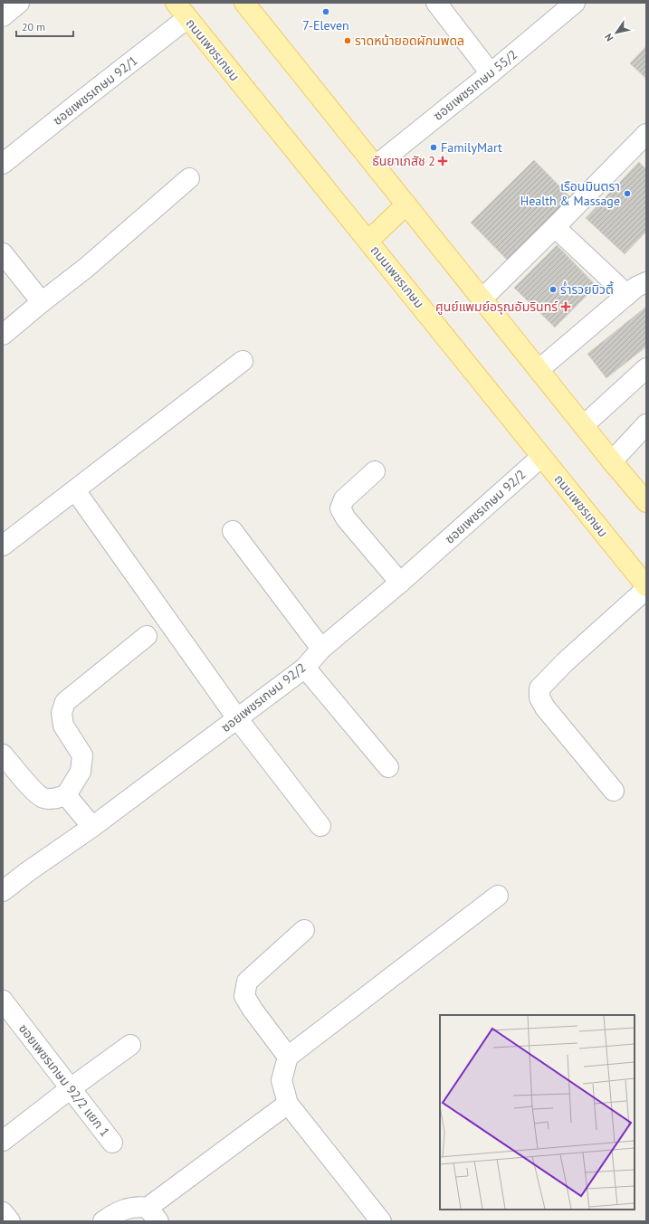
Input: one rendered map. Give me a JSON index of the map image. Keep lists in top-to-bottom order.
{
  "streets": {
    "main road": ["ถนนเพชรเกษม"],
    "street": [
      "ซอยเพชรเกษม 55/2",
      "ซอยเพชรเกษม 92/1",
      "ซอยเพชรเกษม 92/2",
      "ซอยเพชรเกษม 92/2 แยก 1"
    ]
  },
  "crossings": [
    ["ถนนเพชรเกษม", "ซอยเพชรเกษม 92/1"],
    ["ถนนเพชรเกษม", "ซอยเพชรเกษม 92/2"]
  ],
  "places": {
    "other": [
      "7-Eleven",
      "ราดหน้ายอดผักนพดล",
      "FamilyMart",
      "เรือนมินตรา Health & Massage",
      "ร่ำรวยบิวตี้"
    ],
    "health": ["ธันยาเภสัช 2", "ศูนย์แพมย์อรุณอัมรินทร์"]
  },
  "scale_bar": "20 m",
  "north": "bottom left"
}
